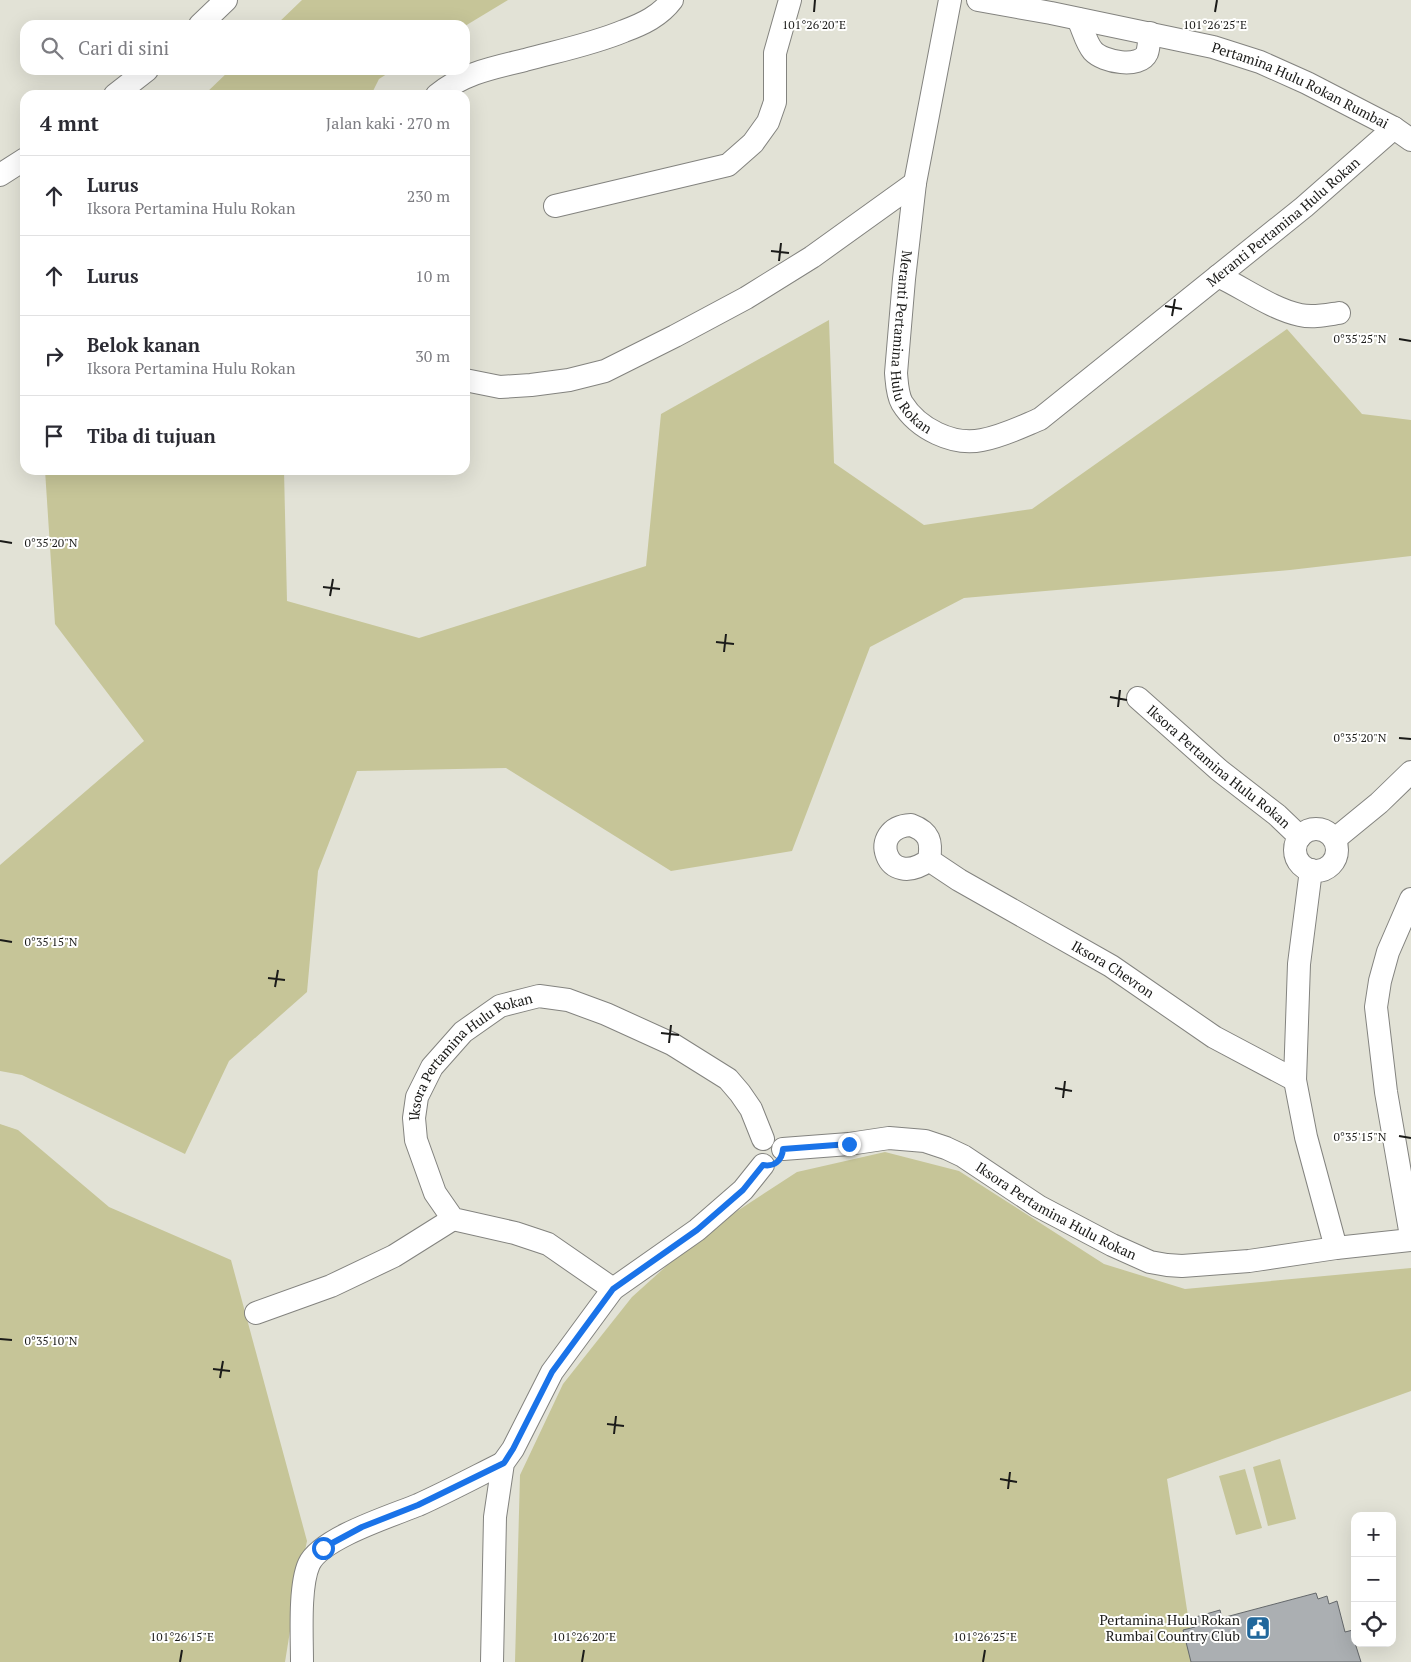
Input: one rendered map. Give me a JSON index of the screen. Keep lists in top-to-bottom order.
{
  "streets": {
    "street": [
      "Pertamina Hulu Rokan Rumbai",
      "Meranti Pertamina Hulu Rokan",
      "Iksora Pertamina Hulu Rokan",
      "Iksora Chevron"
    ]
  },
  "crossings": [
    ["Pertamina Hulu Rokan Rumbai", "Meranti Pertamina Hulu Rokan"]
  ],
  "places": {
    "public building": ["Pertamina Hulu Rokan Rumbai Country Club"]
  },
  "page": {
    "search": "Cari di sini",
    "heading": ["4 mnt", "Jalan kaki · 270 m"],
    "list": [
      ["Lurus", "Iksora Pertamina Hulu Rokan", "230 m"],
      ["Lurus", "10 m"],
      ["Belok kanan", "Iksora Pertamina Hulu Rokan", "30 m"],
      "Tiba di tujuan"
    ],
    "map_buttons": ["+", "−"]
  },
  "coordinates": [
    "101°26'20\"E",
    "101°26'25\"E",
    "0°35'25\"N",
    "0°35'20\"N",
    "0°35'15\"N",
    "0°35'10\"N",
    "101°26'15\"E"
  ]
}
